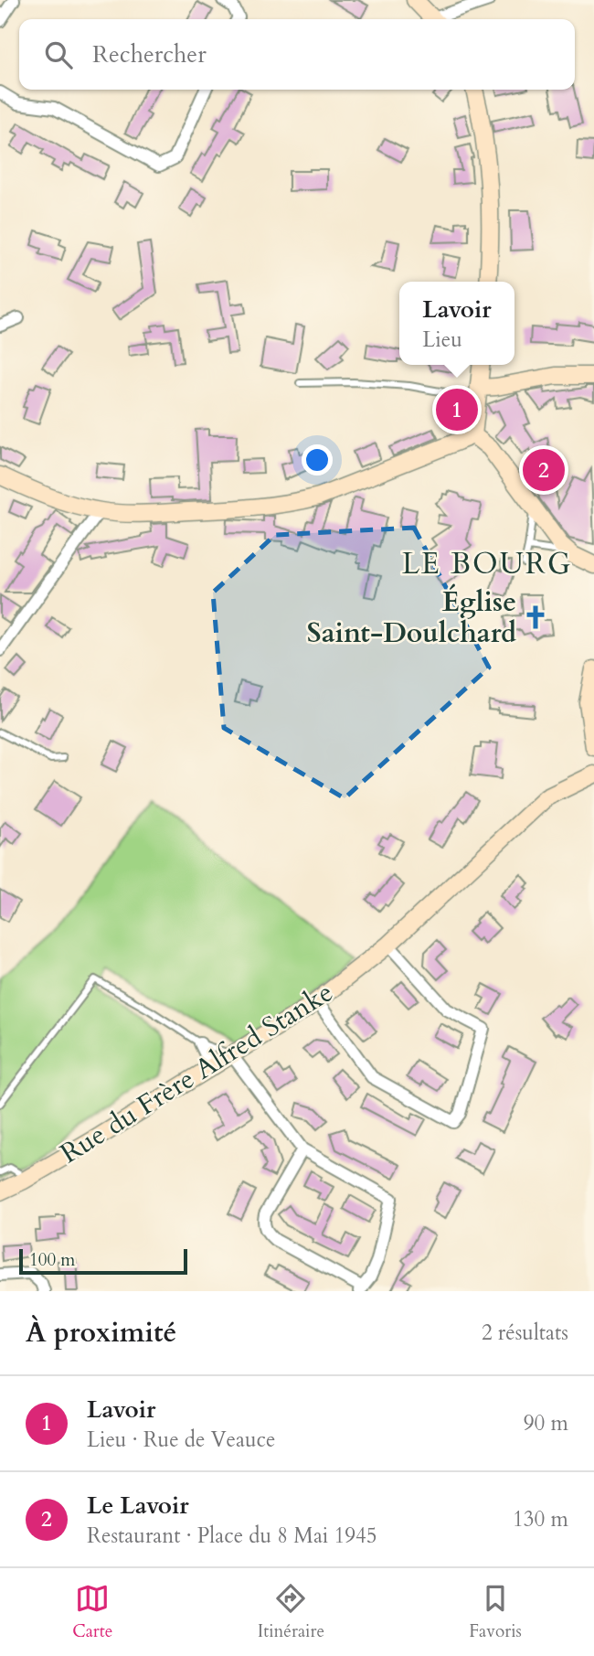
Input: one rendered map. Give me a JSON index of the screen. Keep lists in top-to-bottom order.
{
  "streets": {
    "street": ["Rue du Frère Alfred Stanke"]
  },
  "districts": ["LE BOURG"],
  "places": {
    "church": ["Église Saint-Doulchard"]
  },
  "scale_bar": "100 m",
  "page": {
    "search": "Rechercher",
    "popup": ["Lavoir", "Lieu"],
    "pins": ["1", "2"],
    "scale": "100 m",
    "heading": ["À proximité", "2 résultats"],
    "list": [
      {
        "mark": "1",
        "name": "Lavoir",
        "note": "Lieu · Rue de Veauce",
        "value": "90 m"
      },
      {
        "mark": "2",
        "name": "Le Lavoir",
        "note": "Restaurant · Place du 8 Mai 1945",
        "value": "130 m"
      }
    ],
    "nav": ["Carte", "Itinéraire", "Favoris"]
  }
}
